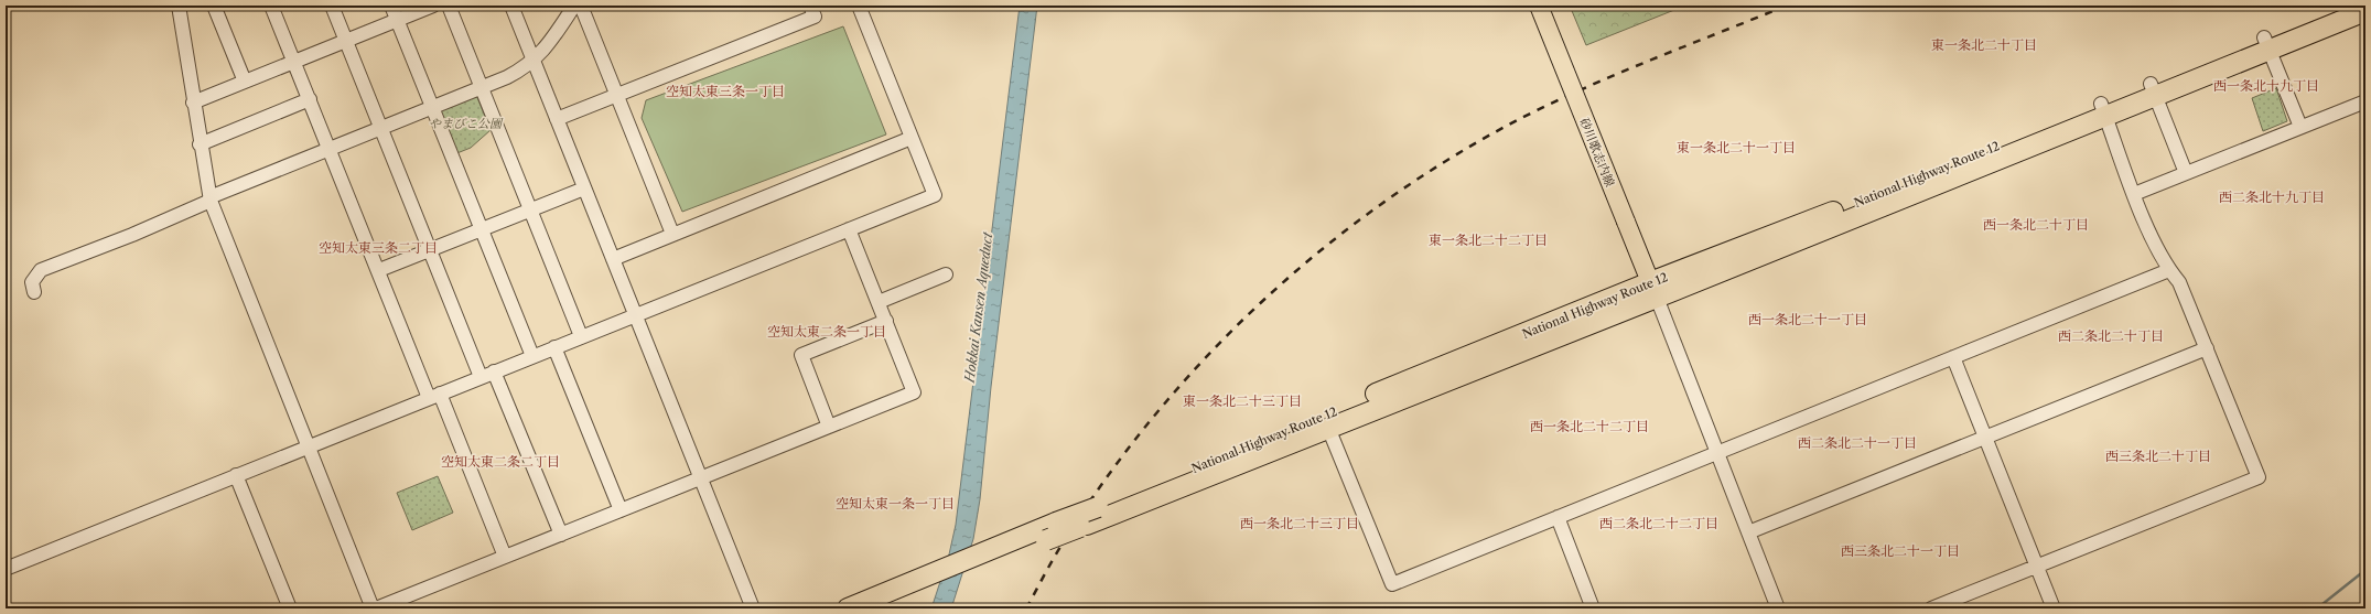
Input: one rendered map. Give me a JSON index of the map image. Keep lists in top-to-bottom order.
{
  "streets": {
    "highway": ["National Highway Route 12"],
    "main road": ["砂川歌志内線"]
  },
  "crossings": [
    ["砂川歌志内線", "National Highway Route 12"]
  ],
  "districts": [
    "東一条北二十丁目",
    "西一条北十九丁目",
    "空知太東三条一丁目",
    "東一条北二十一丁目",
    "西二条北十九丁目",
    "西一条北二十丁目",
    "東一条北二十二丁目",
    "空知太東三条二丁目",
    "西一条北二十一丁目",
    "空知太東二条一丁目",
    "西二条北二十丁目",
    "東一条北二十三丁目",
    "西一条北二十二丁目",
    "西二条北二十一丁目",
    "西三条北二十丁目",
    "空知太東二条二丁目",
    "空知太東一条一丁目",
    "西一条北二十三丁目",
    "西二条北二十二丁目",
    "西三条北二十一丁目"
  ],
  "water": ["Hokkai Kansen Aqueduct"],
  "parks": ["やまびこ公園"]
}
